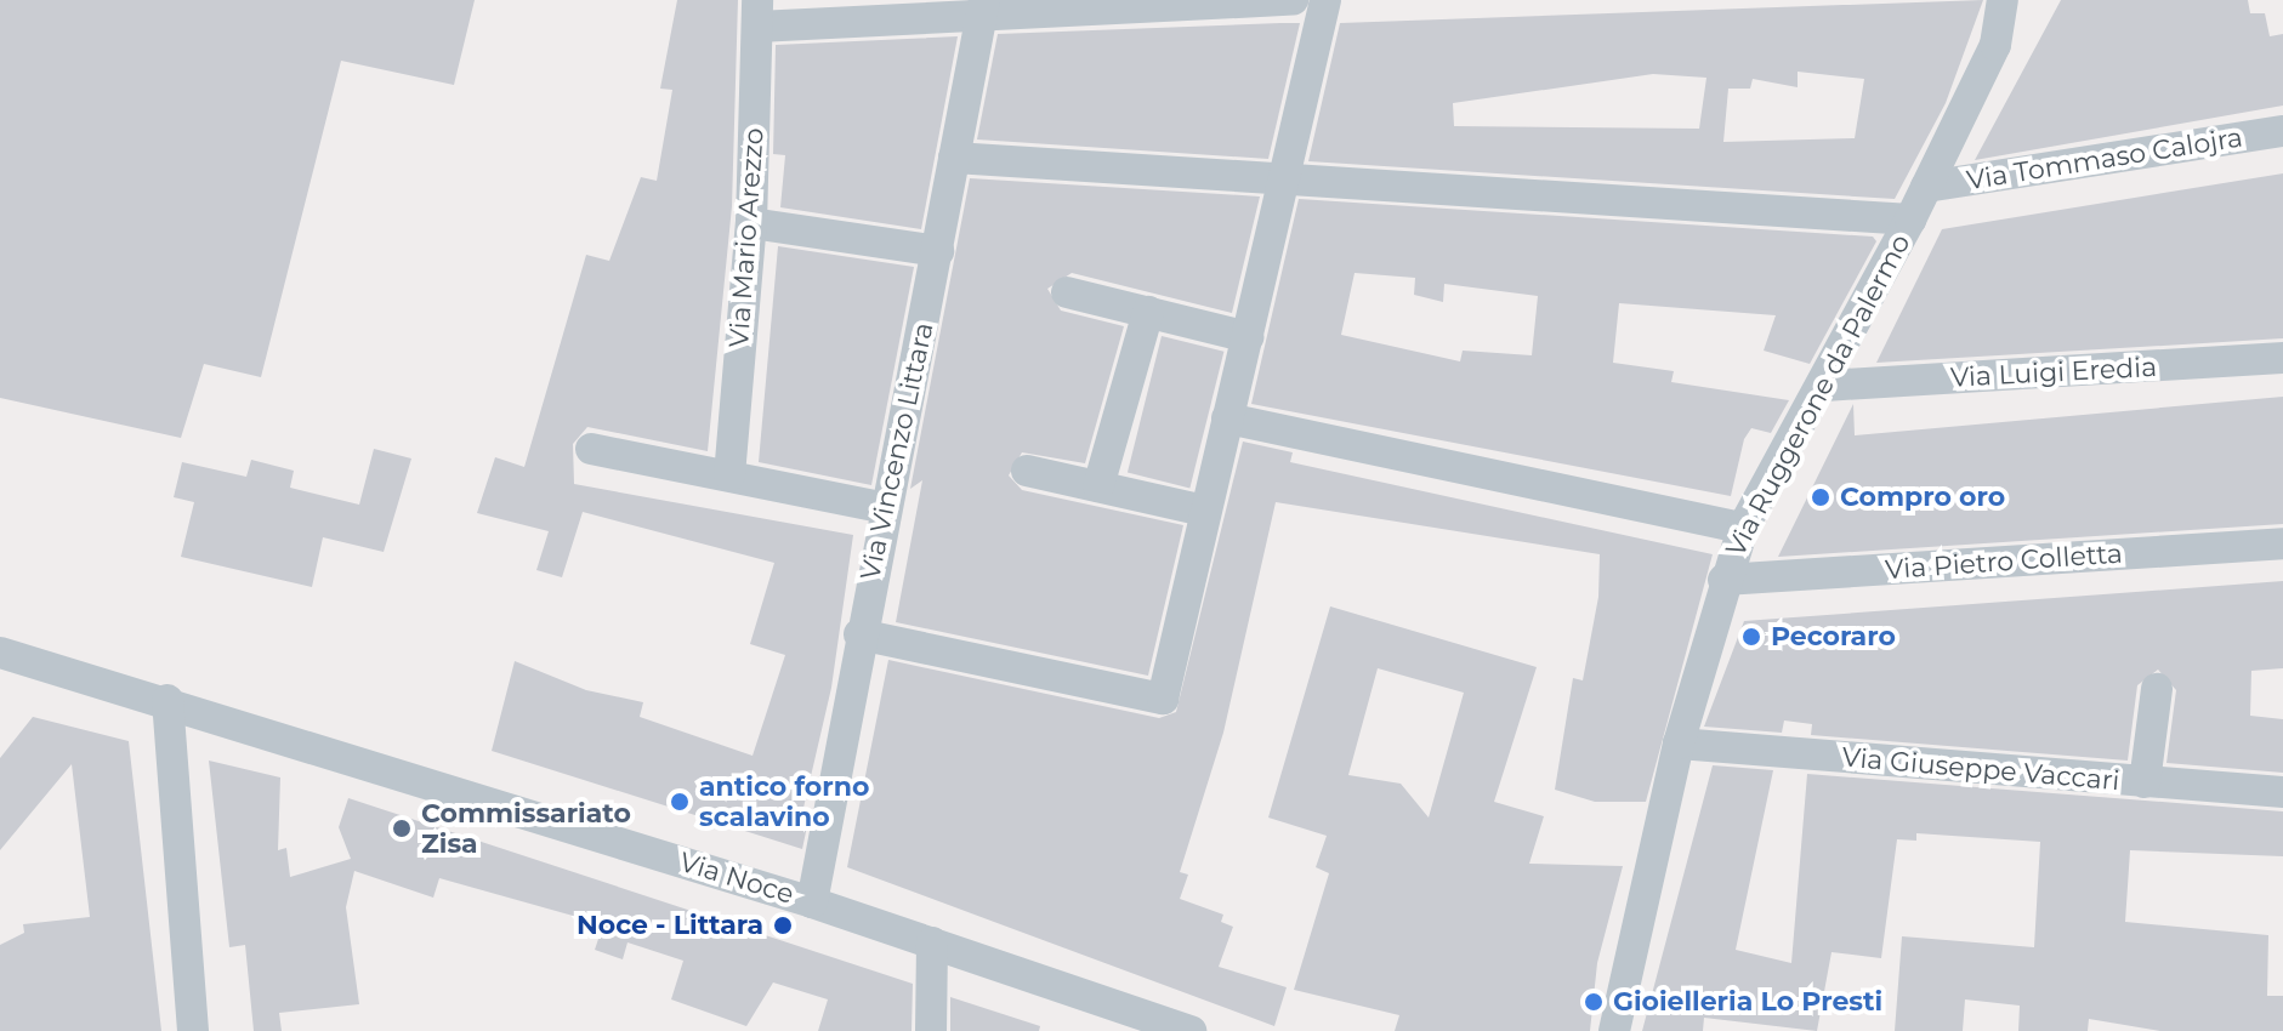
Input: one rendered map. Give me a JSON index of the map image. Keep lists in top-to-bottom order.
{
  "streets": {
    "street": [
      "Via Tommaso Calojra",
      "Via Mario Arezzo",
      "Via Luigi Eredia",
      "Via Ruggerone da Palermo",
      "Via Vincenzo Littara",
      "Via Pietro Colletta",
      "Via Giuseppe Vaccari",
      "Via Noce"
    ]
  },
  "crossings": [
    ["Via Tommaso Calojra", "Via Ruggerone da Palermo"],
    ["Via Luigi Eredia", "Via Ruggerone da Palermo"],
    ["Via Ruggerone da Palermo", "Via Pietro Colletta"],
    ["Via Ruggerone da Palermo", "Via Giuseppe Vaccari"],
    ["Via Vincenzo Littara", "Via Noce"]
  ],
  "places": [
    "Compro oro",
    "Pecoraro",
    "antico forno scalavino",
    "Commissariato Zisa",
    "Noce - Littara",
    "Gioielleria Lo Presti"
  ]
}
